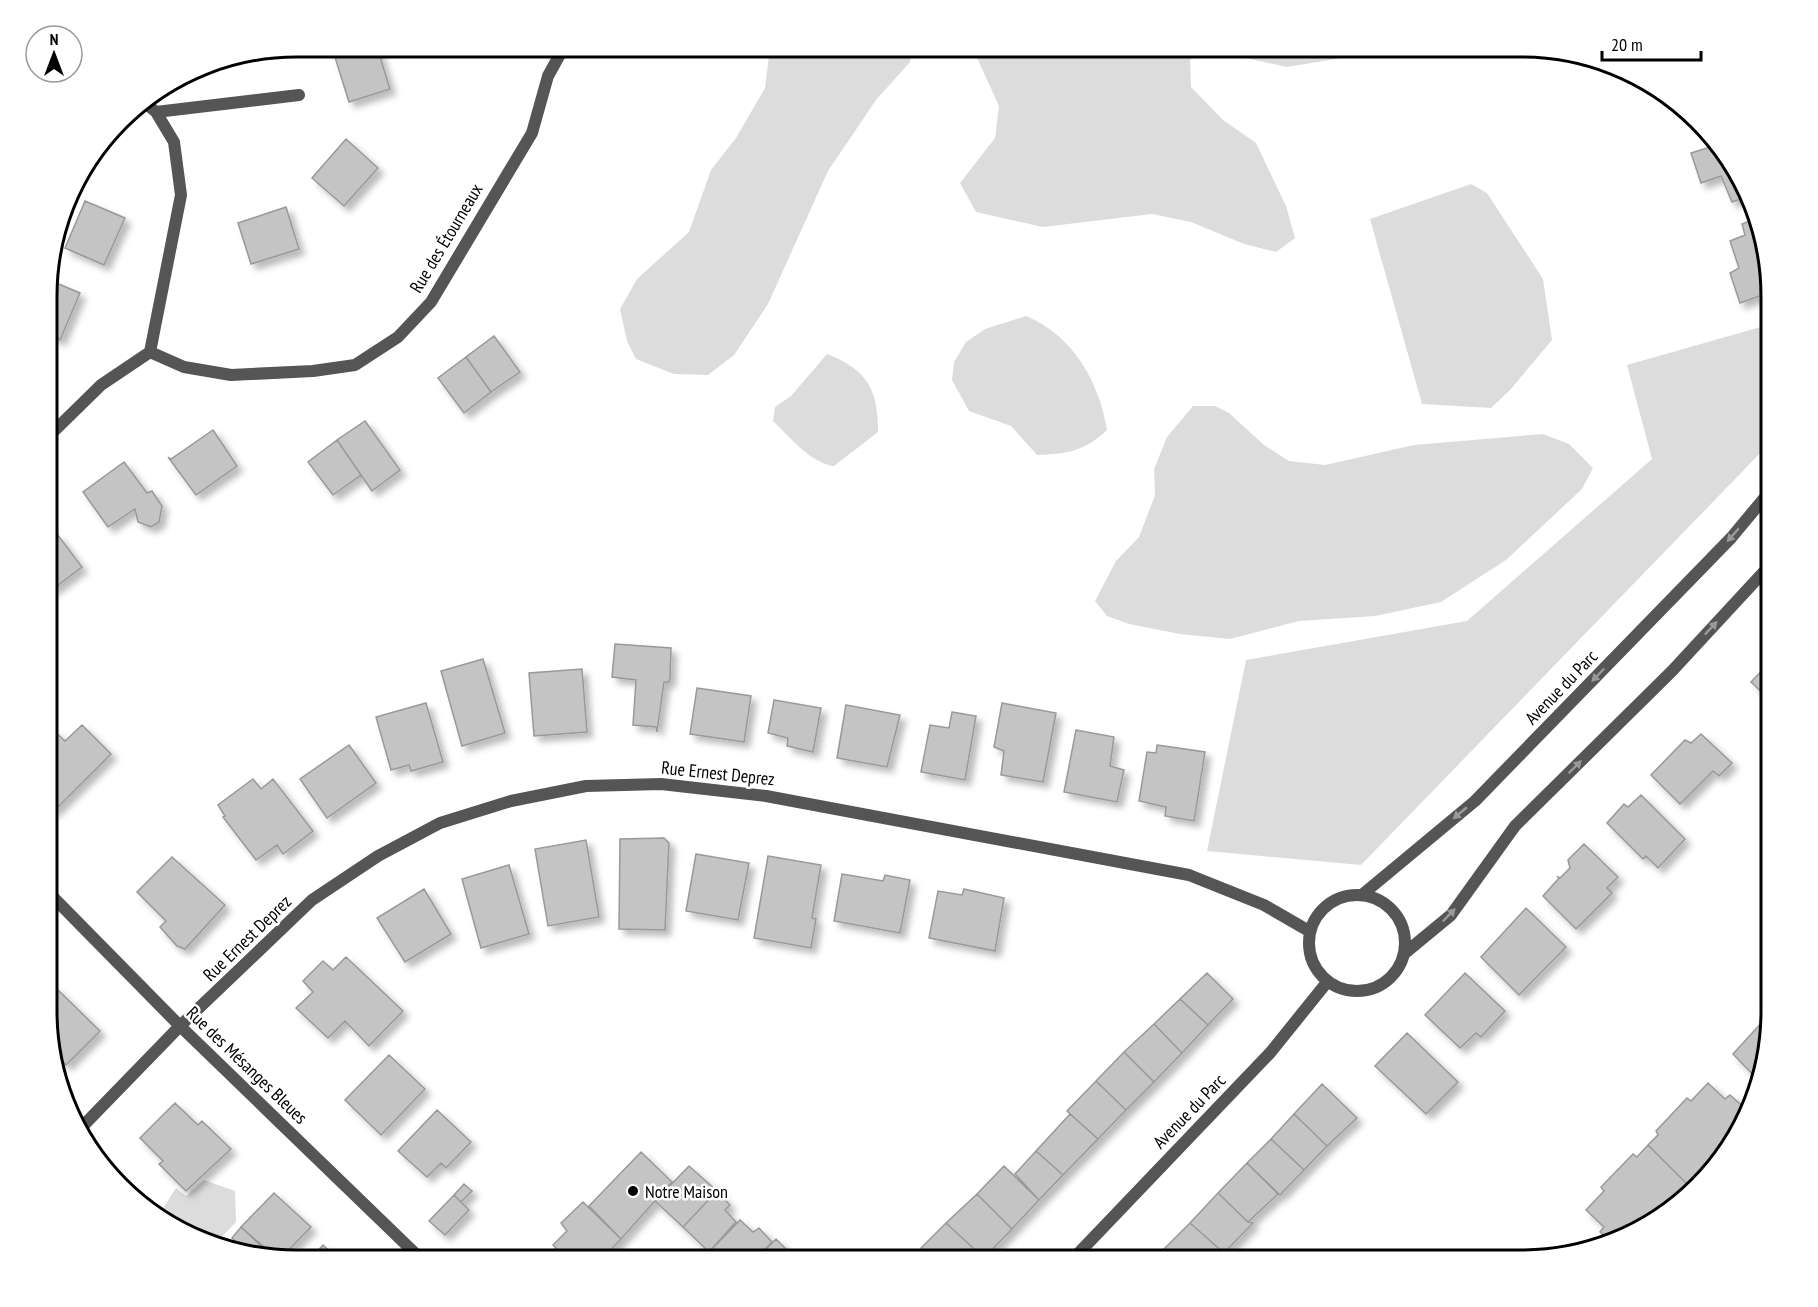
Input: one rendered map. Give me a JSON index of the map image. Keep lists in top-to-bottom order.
{
  "streets": {
    "street": [
      "Rue des Étourneaux",
      "Avenue du Parc",
      "Rue Ernest Deprez",
      "Rue des Mésanges Bleues"
    ]
  },
  "crossings": [
    ["Avenue du Parc", "Rue Ernest Deprez"],
    ["Rue Ernest Deprez", "Rue des Mésanges Bleues"]
  ],
  "places": ["Notre Maison"],
  "scale_bar": "20 m",
  "north": "top"
}
